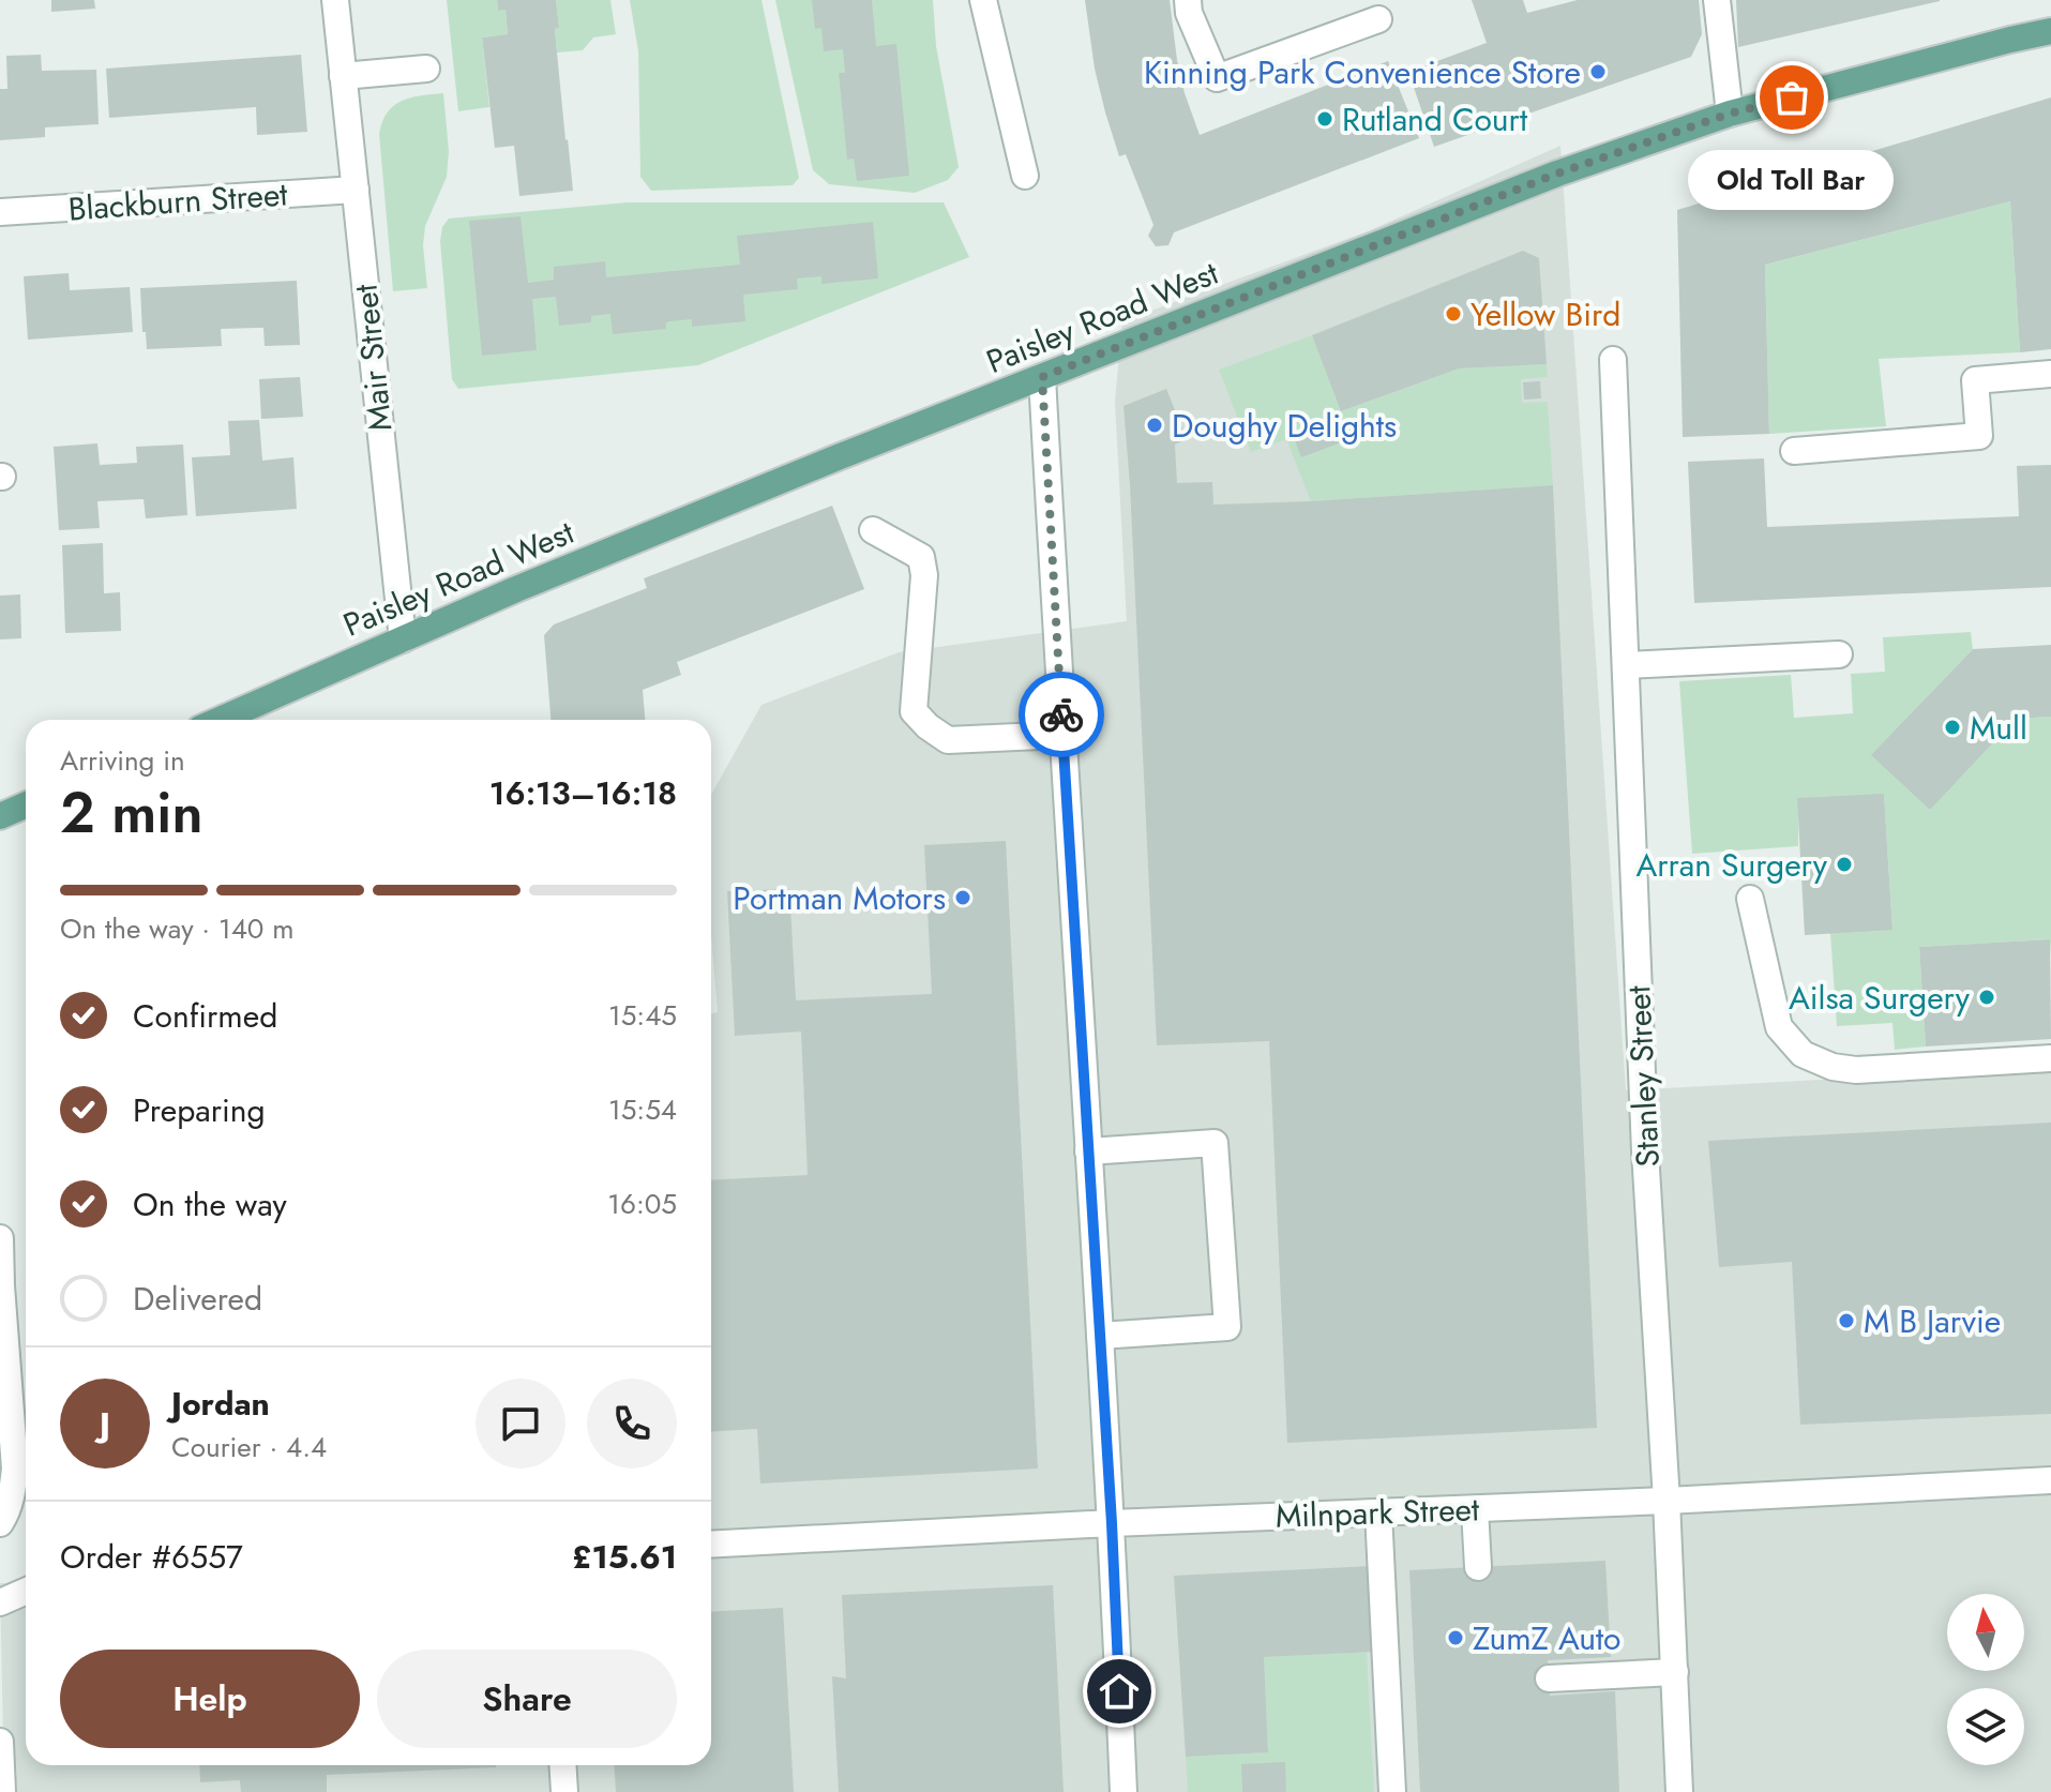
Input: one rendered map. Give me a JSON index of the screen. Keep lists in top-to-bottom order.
{
  "streets": {
    "main road": ["Paisley Road West"],
    "street": [
      "Blackburn Street",
      "Mair Street",
      "Stanley Street",
      "Milnpark Street"
    ]
  },
  "crossings": [
    ["Blackburn Street", "Mair Street"],
    ["Paisley Road West", "Mair Street"],
    ["Stanley Street", "Milnpark Street"]
  ],
  "places": [
    "Kinning Park Convenience Store",
    "Old Toll Bar",
    "Rutland Court",
    "Yellow Bird",
    "Doughy Delights",
    "Mull",
    "Arran Surgery",
    "Portman Motors",
    "Ailsa Surgery",
    "M B Jarvie",
    "ZumZ Auto"
  ],
  "north": "top",
  "page": {
    "bubble": "Old Toll Bar",
    "heading": ["2 min", "Arriving in", "16:13–16:18"],
    "panel": [
      "Jordan",
      "Courier · 4.4",
      "Order #6557",
      "£15.61"
    ],
    "bar": "On the way · 140 m",
    "list": [
      ["Confirmed", "15:45"],
      ["Preparing", "15:54"],
      ["On the way", "16:05"],
      "Delivered"
    ],
    "round": "J",
    "buttons": ["Help", "Share"]
  }
}
